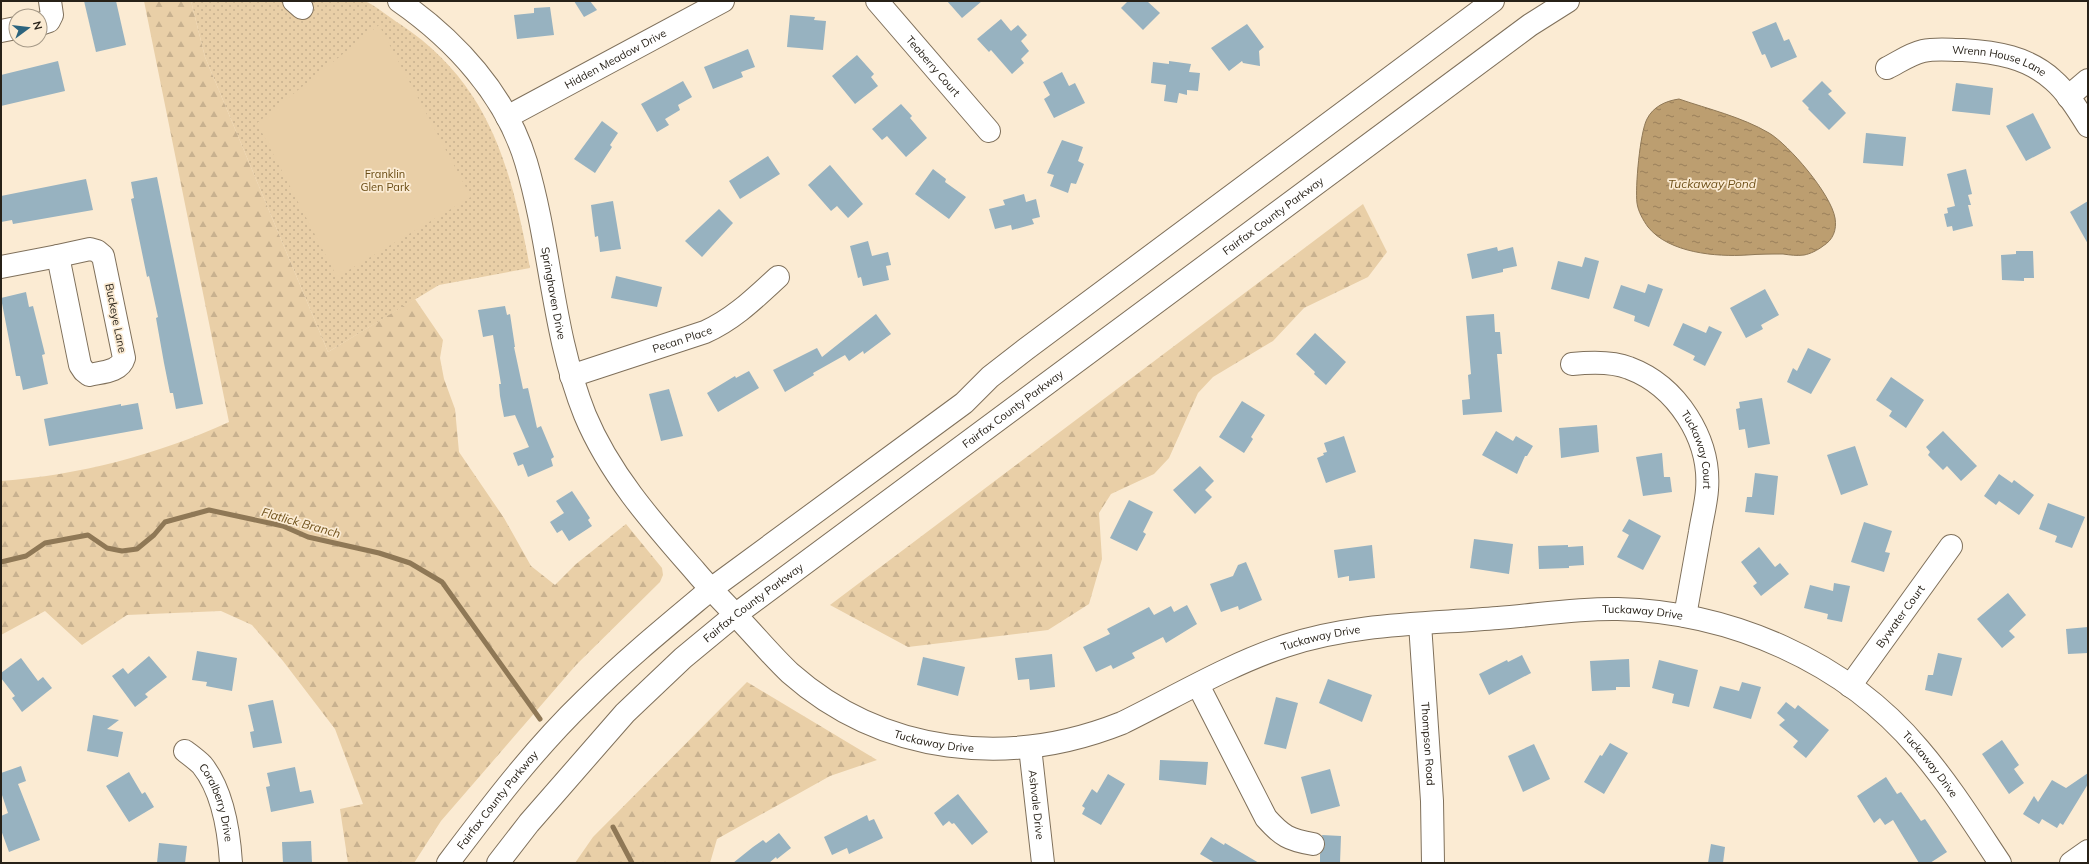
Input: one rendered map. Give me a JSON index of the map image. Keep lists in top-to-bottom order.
{
  "streets": {
    "main road": [
      "Hidden Meadow Drive",
      "Wrenn House Lane",
      "Teaberry Court",
      "Fairfax County Parkway",
      "Springhaven Drive",
      "Buckeye Lane",
      "Pecan Place",
      "Tuckaway Court",
      "Tuckaway Drive",
      "Bywater Court",
      "Thompson Road",
      "Coralberry Drive",
      "Ashvale Drive"
    ]
  },
  "crossings": [
    ["Hidden Meadow Drive", "Springhaven Drive"],
    ["Fairfax County Parkway", "Springhaven Drive"],
    ["Fairfax County Parkway", "Tuckaway Drive"],
    ["Springhaven Drive", "Pecan Place"],
    ["Springhaven Drive", "Tuckaway Drive"],
    ["Tuckaway Court", "Tuckaway Drive"],
    ["Tuckaway Drive", "Bywater Court"],
    ["Tuckaway Drive", "Thompson Road"],
    ["Tuckaway Drive", "Ashvale Drive"]
  ],
  "water": ["Tuckaway Pond", "Flatlick Branch"],
  "parks": ["Franklin Glen Park"],
  "north": "right"
}
